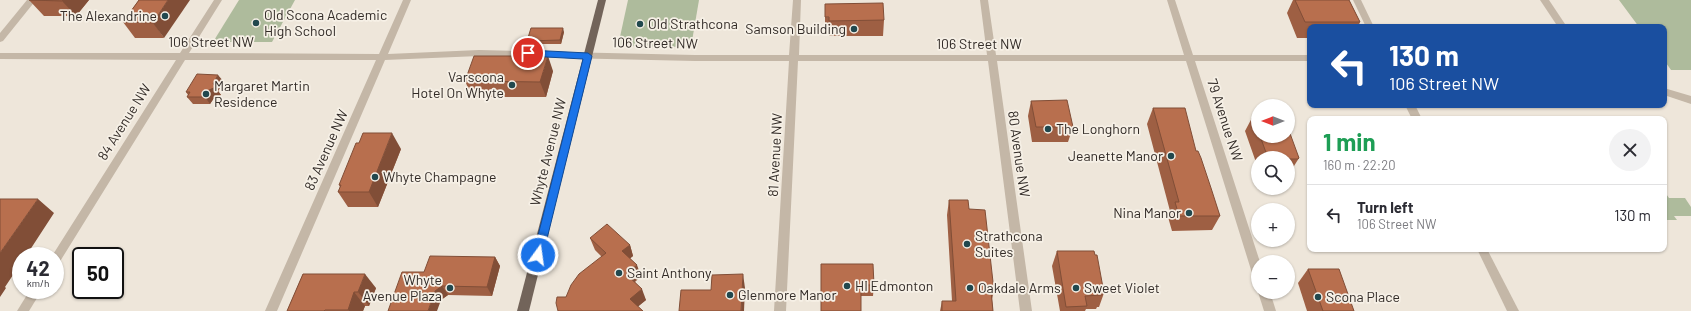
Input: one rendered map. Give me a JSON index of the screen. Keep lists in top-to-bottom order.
{
  "streets": {
    "main road": ["Whyte Avenue NW"],
    "street": [
      "106 Street NW",
      "79 Avenue NW",
      "84 Avenue NW",
      "83 Avenue NW",
      "80 Avenue NW",
      "81 Avenue NW"
    ]
  },
  "crossings": [
    ["106 Street NW", "79 Avenue NW"],
    ["106 Street NW", "84 Avenue NW"],
    ["106 Street NW", "83 Avenue NW"],
    ["106 Street NW", "Whyte Avenue NW"],
    ["106 Street NW", "80 Avenue NW"],
    ["106 Street NW", "81 Avenue NW"]
  ],
  "places": [
    "The Alexandrine",
    "Old Scona Academic High School",
    "Old Strathcona",
    "Samson Building",
    "Varscona Hotel On Whyte",
    "Margaret Martin Residence",
    "The Longhorn",
    "Jeanette Manor",
    "Whyte Champagne",
    "Nina Manor",
    "Strathcona Suites",
    "Saint Anthony",
    "HI Edmonton",
    "Whyte Avenue Plaza",
    "Oakdale Arms",
    "Sweet Violet",
    "Glenmore Manor",
    "Scona Place"
  ],
  "north": "left",
  "page": {
    "turn": ["130 m", "106 Street NW"],
    "map_buttons": ["+", "−"],
    "heading": ["1 min", "160 m · 22:20"],
    "list": [
      {
        "name": "Turn left",
        "note": "106 Street NW",
        "value": "130 m"
      }
    ],
    "speed": "42 km/h",
    "limit": "50"
  }
}
